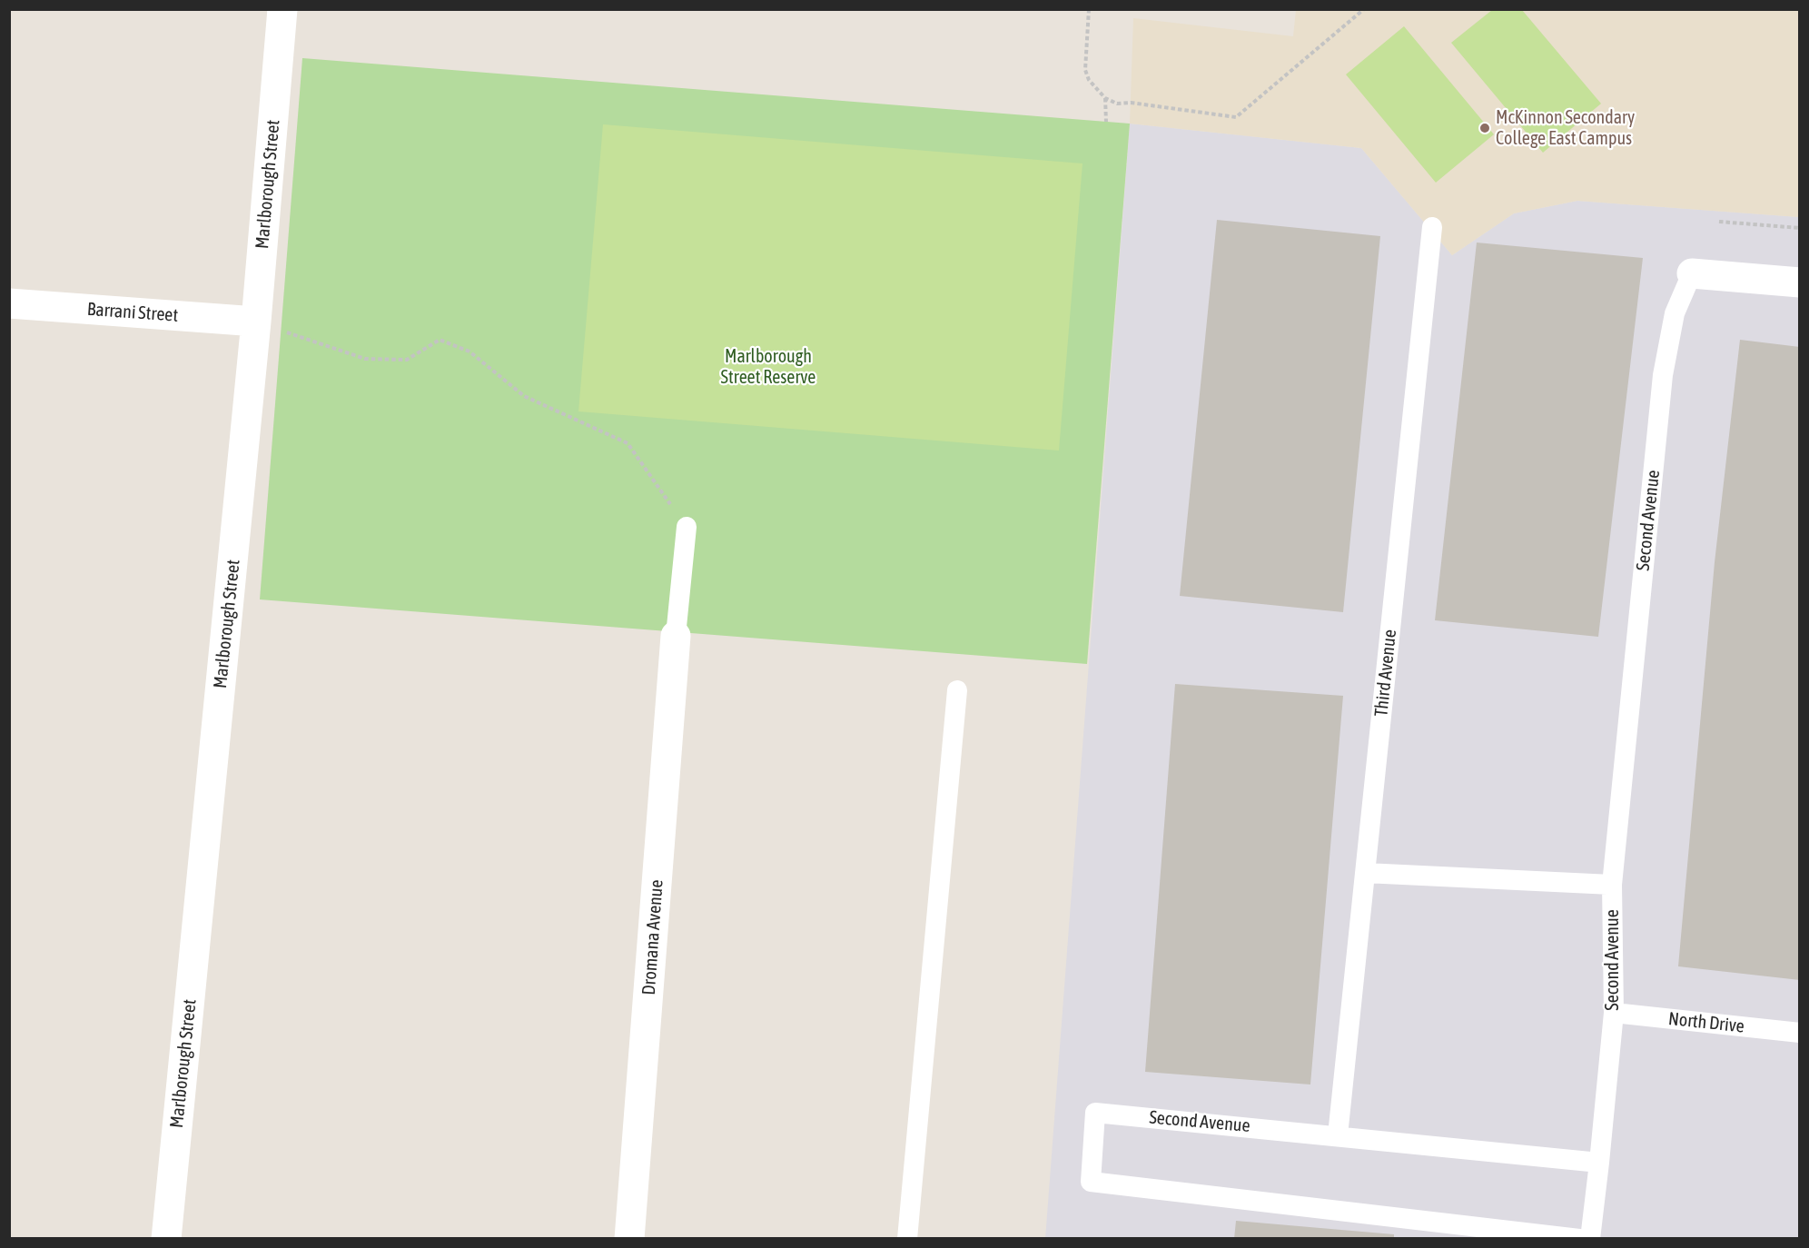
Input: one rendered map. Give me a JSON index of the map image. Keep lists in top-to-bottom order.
{
  "streets": {
    "street": ["Marlborough Street", "Barrani Street", "Dromana Avenue"],
    "lane": ["Second Avenue", "Third Avenue", "North Drive"]
  },
  "crossings": [
    ["Marlborough Street", "Barrani Street"],
    ["Second Avenue", "Third Avenue"],
    ["Second Avenue", "North Drive"]
  ],
  "parks": ["Marlborough Street Reserve"],
  "places": ["McKinnon Secondary College East Campus"]
}
